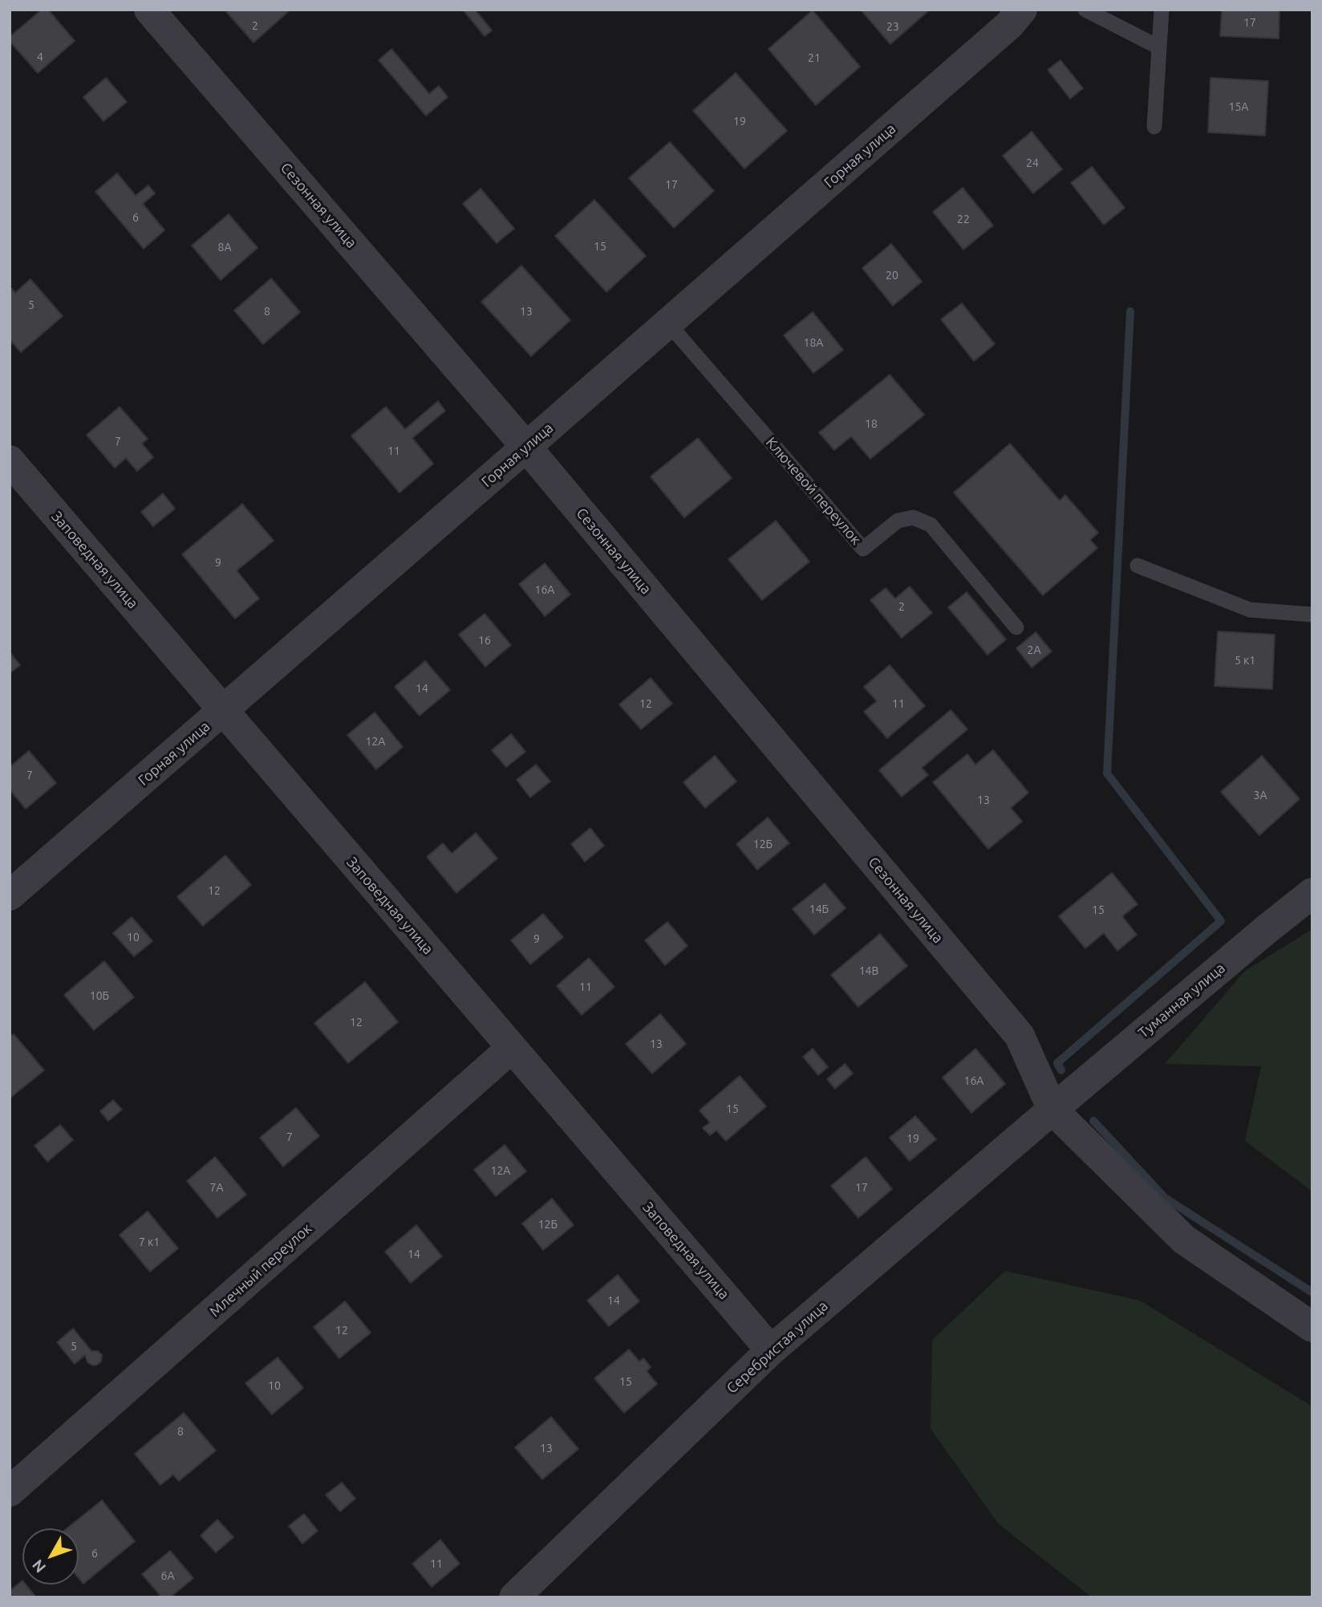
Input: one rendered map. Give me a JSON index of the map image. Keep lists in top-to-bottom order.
{
  "streets": {
    "street": [
      "Горная улица",
      "Сезонная улица",
      "Заповедная улица",
      "Туманная улица",
      "Млечный переулок",
      "Серебристая улица"
    ],
    "lane": ["Ключевой переулок"]
  },
  "crossings": [
    ["Горная улица", "Сезонная улица"],
    ["Горная улица", "Ключевой переулок"],
    ["Горная улица", "Заповедная улица"],
    ["Сезонная улица", "Туманная улица"],
    ["Сезонная улица", "Серебристая улица"],
    ["Заповедная улица", "Млечный переулок"],
    ["Заповедная улица", "Серебристая улица"],
    ["Туманная улица", "Серебристая улица"]
  ],
  "house_numbers": [
    "17",
    "2",
    "23",
    "4",
    "21",
    "15А",
    "19",
    "24",
    "17",
    "6",
    "22",
    "15",
    "8А",
    "20",
    "5",
    "8",
    "13",
    "18А",
    "18",
    "7",
    "11",
    "9",
    "16А",
    "2",
    "16",
    "2А",
    "5 к1",
    "14",
    "12",
    "11",
    "12А",
    "7",
    "3А",
    "13",
    "12Б",
    "12",
    "14Б",
    "15",
    "10",
    "9",
    "14В",
    "11",
    "10Б",
    "12",
    "13",
    "16А",
    "15",
    "7",
    "19",
    "12А",
    "7А",
    "17",
    "12Б",
    "7 к1",
    "14",
    "14",
    "12",
    "5",
    "15",
    "10",
    "8",
    "13",
    "6",
    "11",
    "6А"
  ],
  "north": "bottom left"
}
